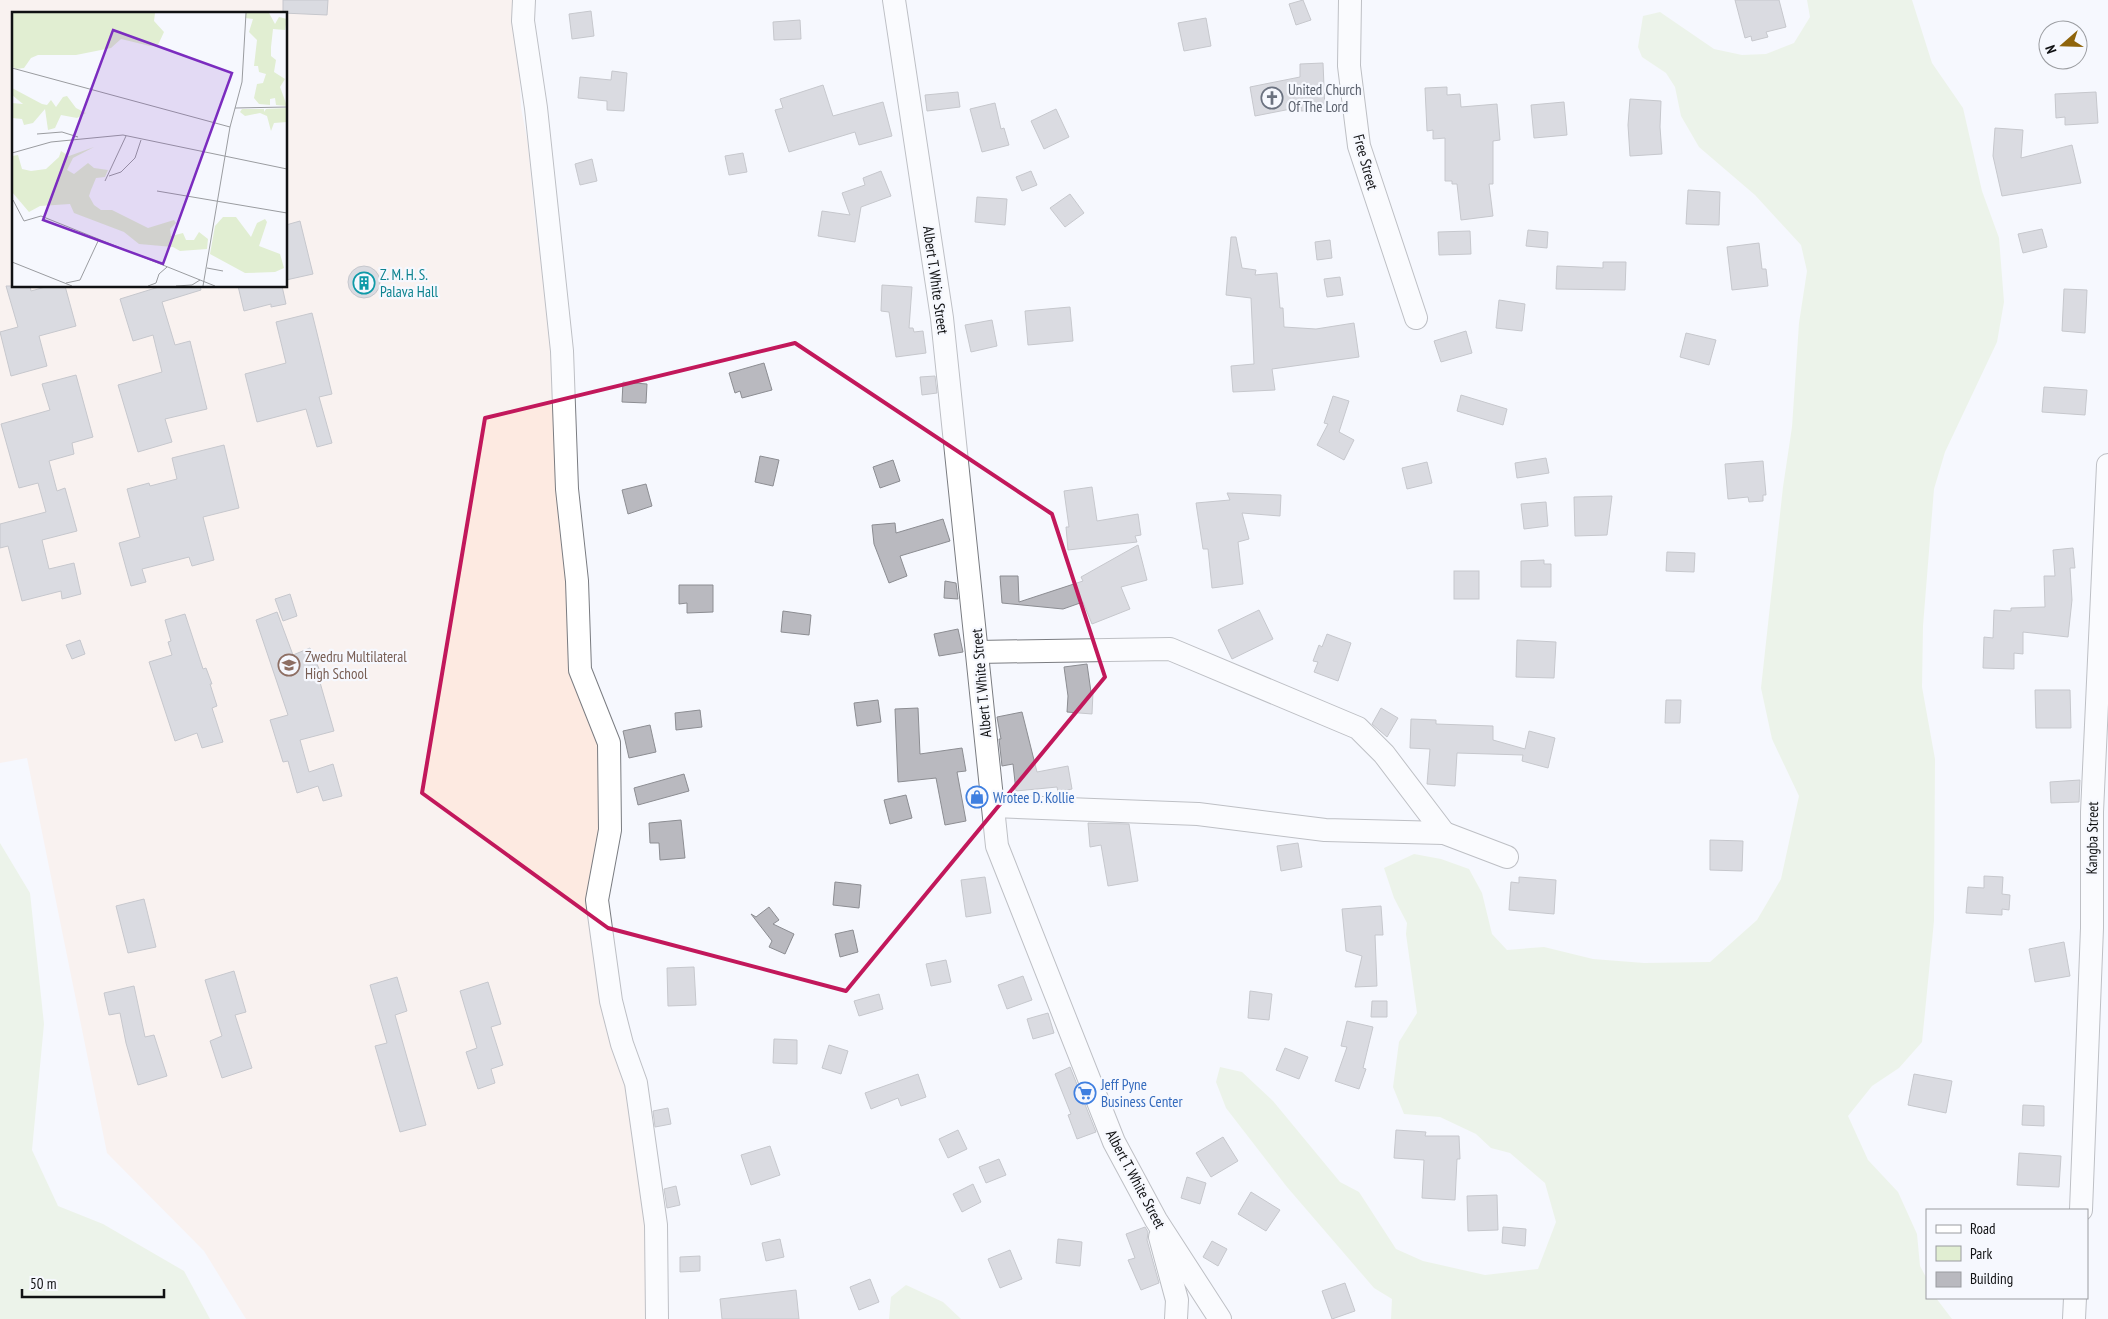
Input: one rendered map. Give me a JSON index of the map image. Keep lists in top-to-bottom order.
{
  "streets": {
    "street": ["Free Street", "Albert T. White Street", "Kangba Street"]
  },
  "places": {
    "church": ["United Church Of The Lord"],
    "building": ["Z. M. H. S. Palava Hall"],
    "school or university": ["Zwedru Multilateral High School"],
    "shop": ["Wrotee D. Kollie"],
    "supermarket": ["Jeff Pyne Business Center"]
  },
  "legend": ["Road", "Park", "Building"],
  "scale_bar": "50 m",
  "north": "left"
}
